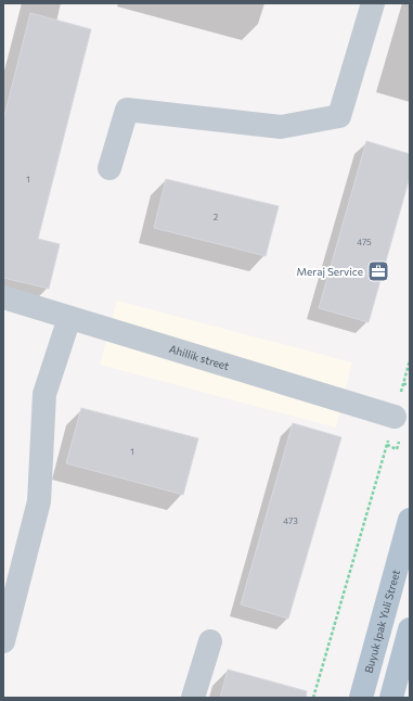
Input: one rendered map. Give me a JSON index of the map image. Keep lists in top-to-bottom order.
{
  "streets": {
    "main road": ["Buyuk Ipak Yuli Street"],
    "street": ["Ahillik street"]
  },
  "places": {
    "office": ["Meraj Service"]
  },
  "house_numbers": [
    "1",
    "2",
    "475",
    "1",
    "473"
  ]
}
